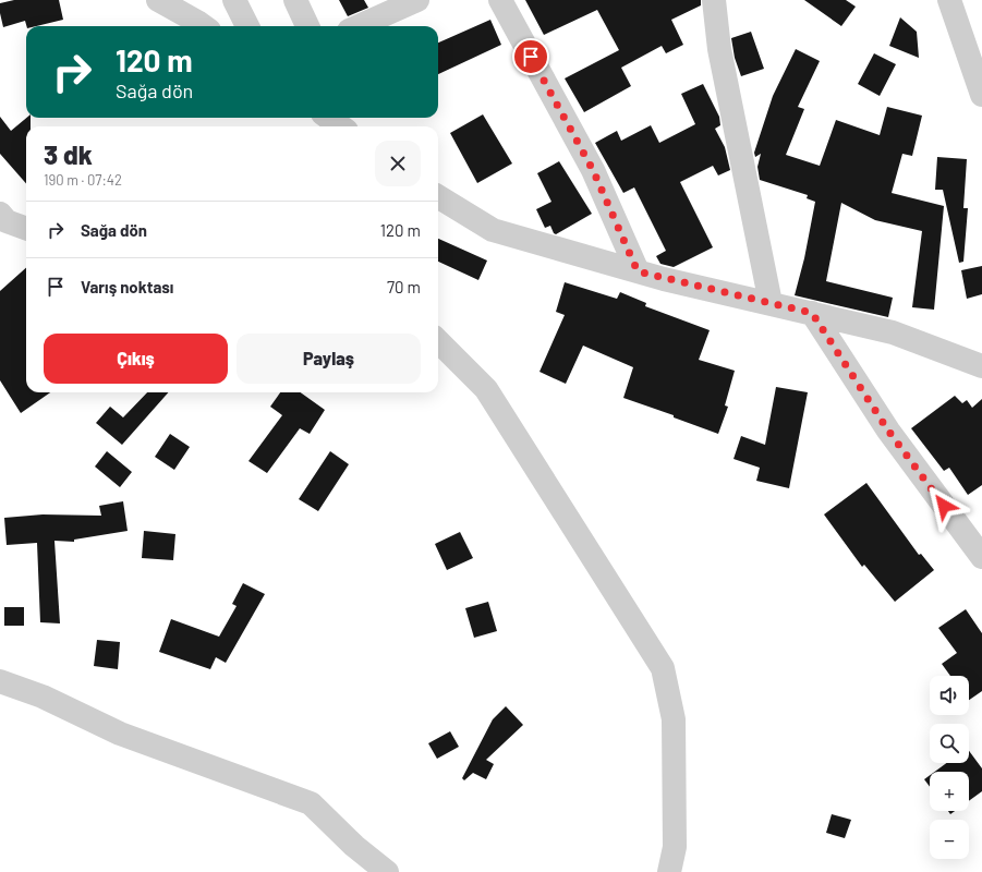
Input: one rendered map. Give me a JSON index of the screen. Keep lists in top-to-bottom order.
{
  "page": {
    "turn": ["120 m", "Sağa dön"],
    "heading": ["3 dk", "190 m · 07:42"],
    "list": [
      {
        "name": "Sağa dön",
        "value": "120 m"
      },
      {
        "name": "Varış noktası",
        "value": "70 m"
      }
    ],
    "buttons": ["Çıkış", "Paylaş"],
    "map_buttons": ["+", "−"]
  }
}
